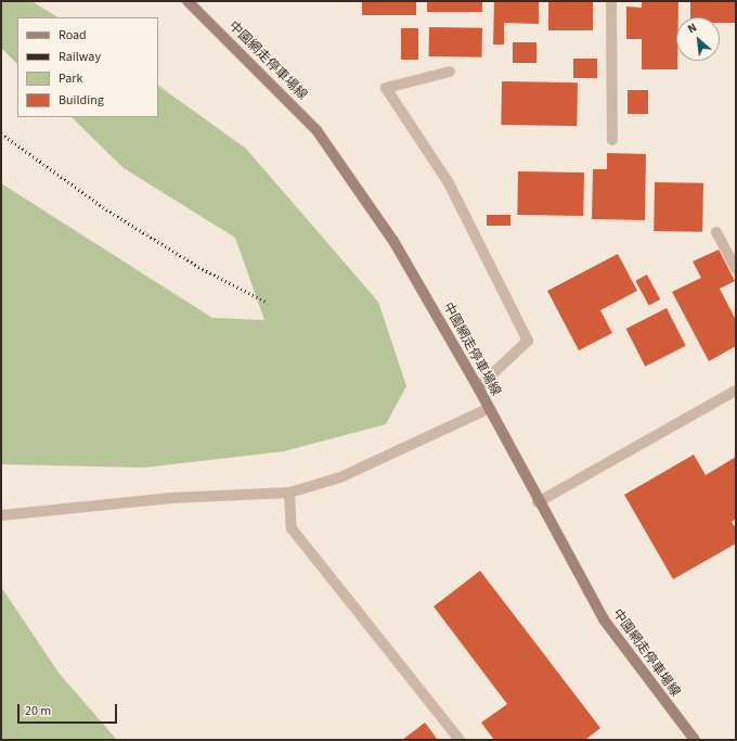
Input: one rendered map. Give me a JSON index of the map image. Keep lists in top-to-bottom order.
{
  "streets": {
    "main road": ["中園網走停車場線"]
  },
  "legend": [
    "Road",
    "Railway",
    "Park",
    "Building"
  ],
  "scale_bar": "20 m",
  "north": "top left"
}
